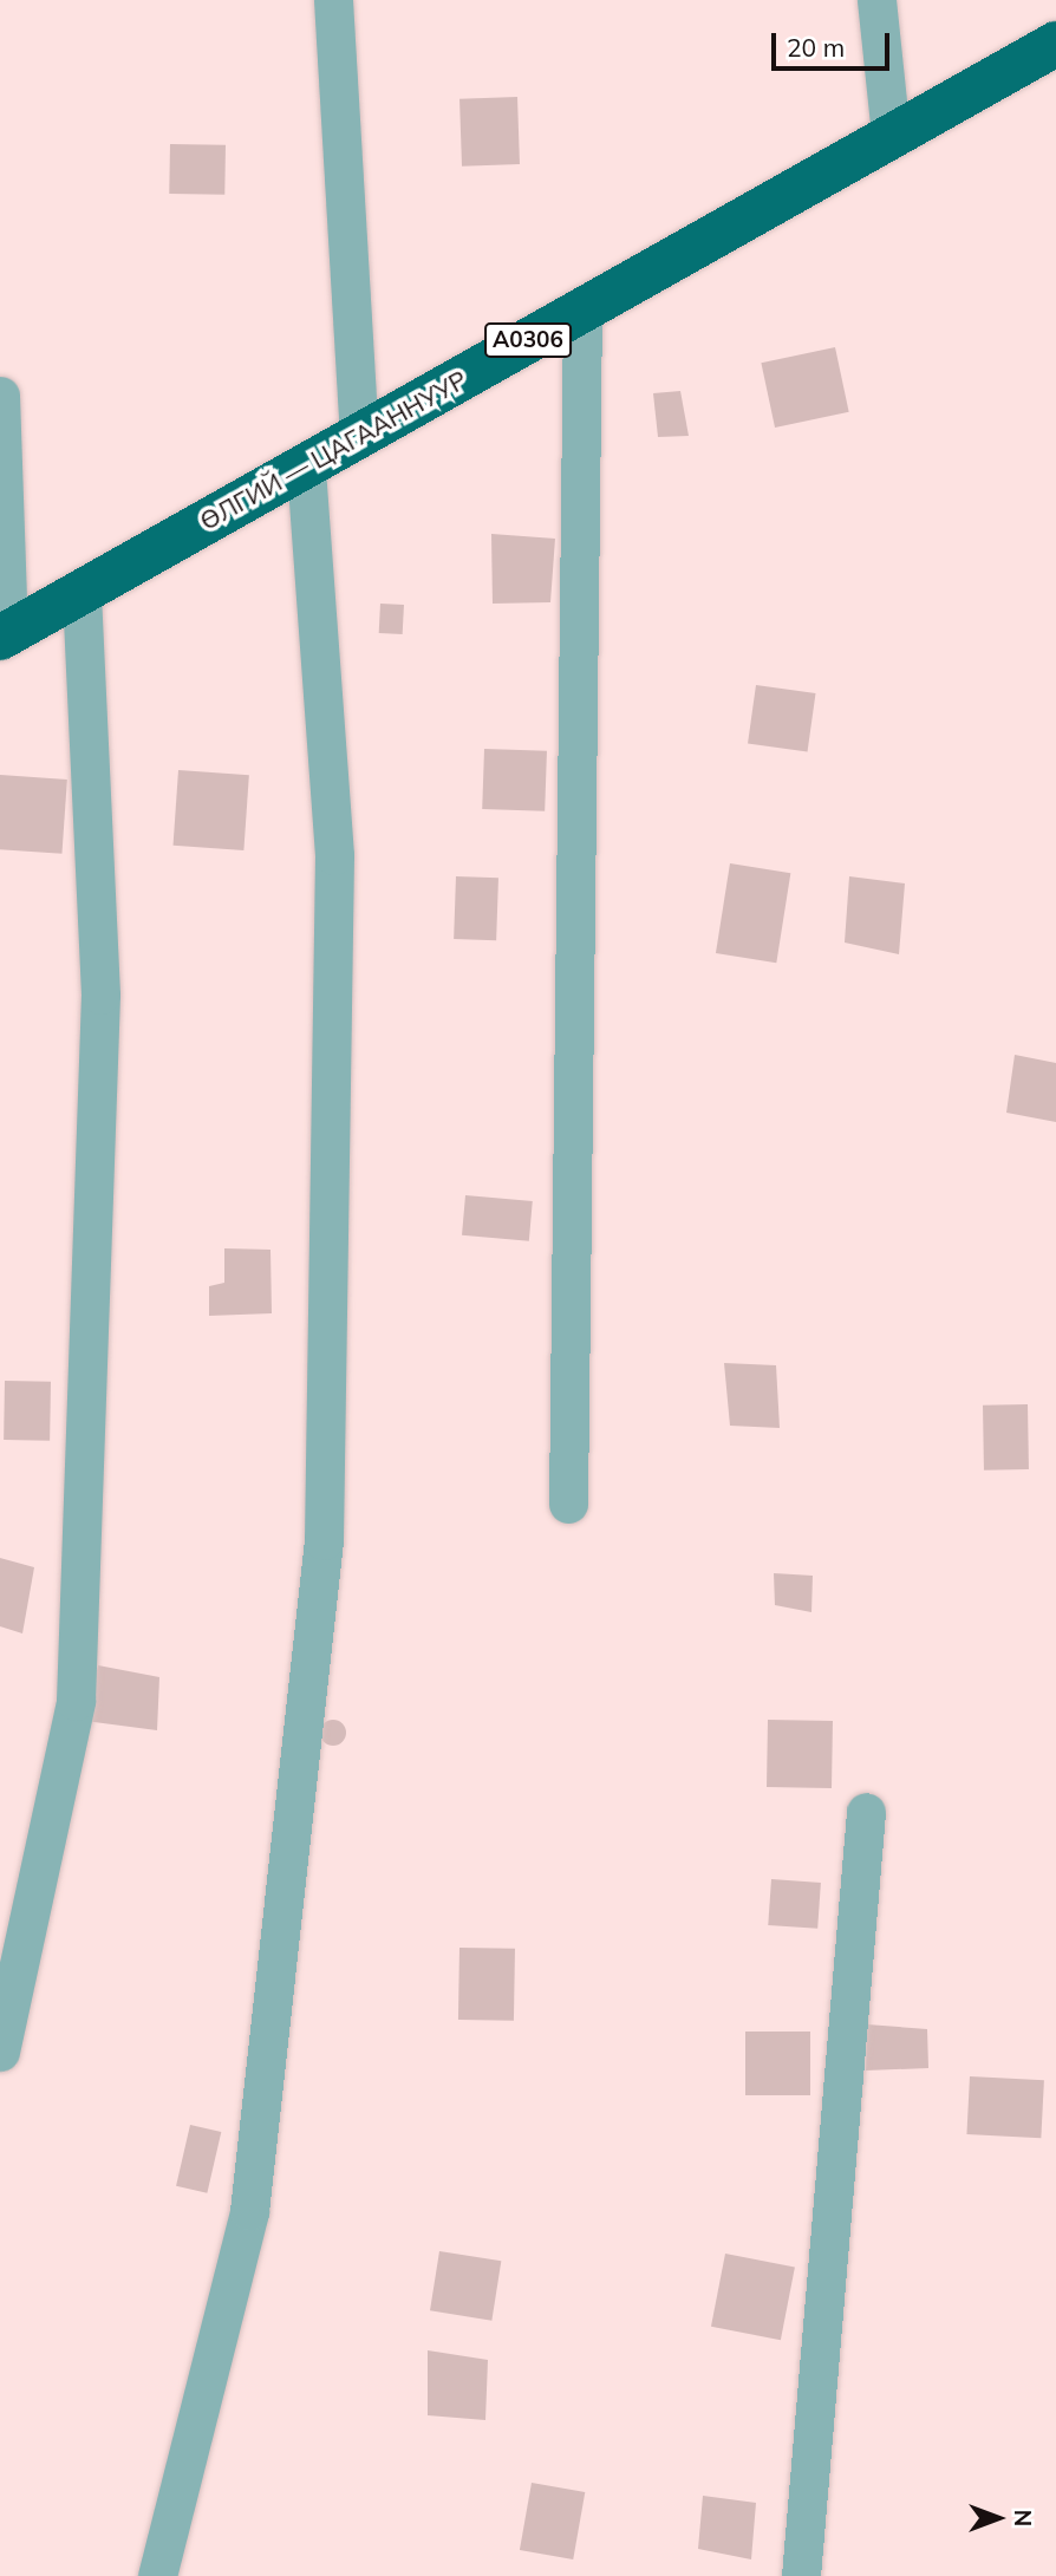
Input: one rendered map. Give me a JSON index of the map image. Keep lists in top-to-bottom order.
{
  "streets": {
    "highway": ["A0306", "ӨЛГИЙ — ЦАГААННУУР"]
  },
  "scale_bar": "20 m",
  "north": "right"
}
